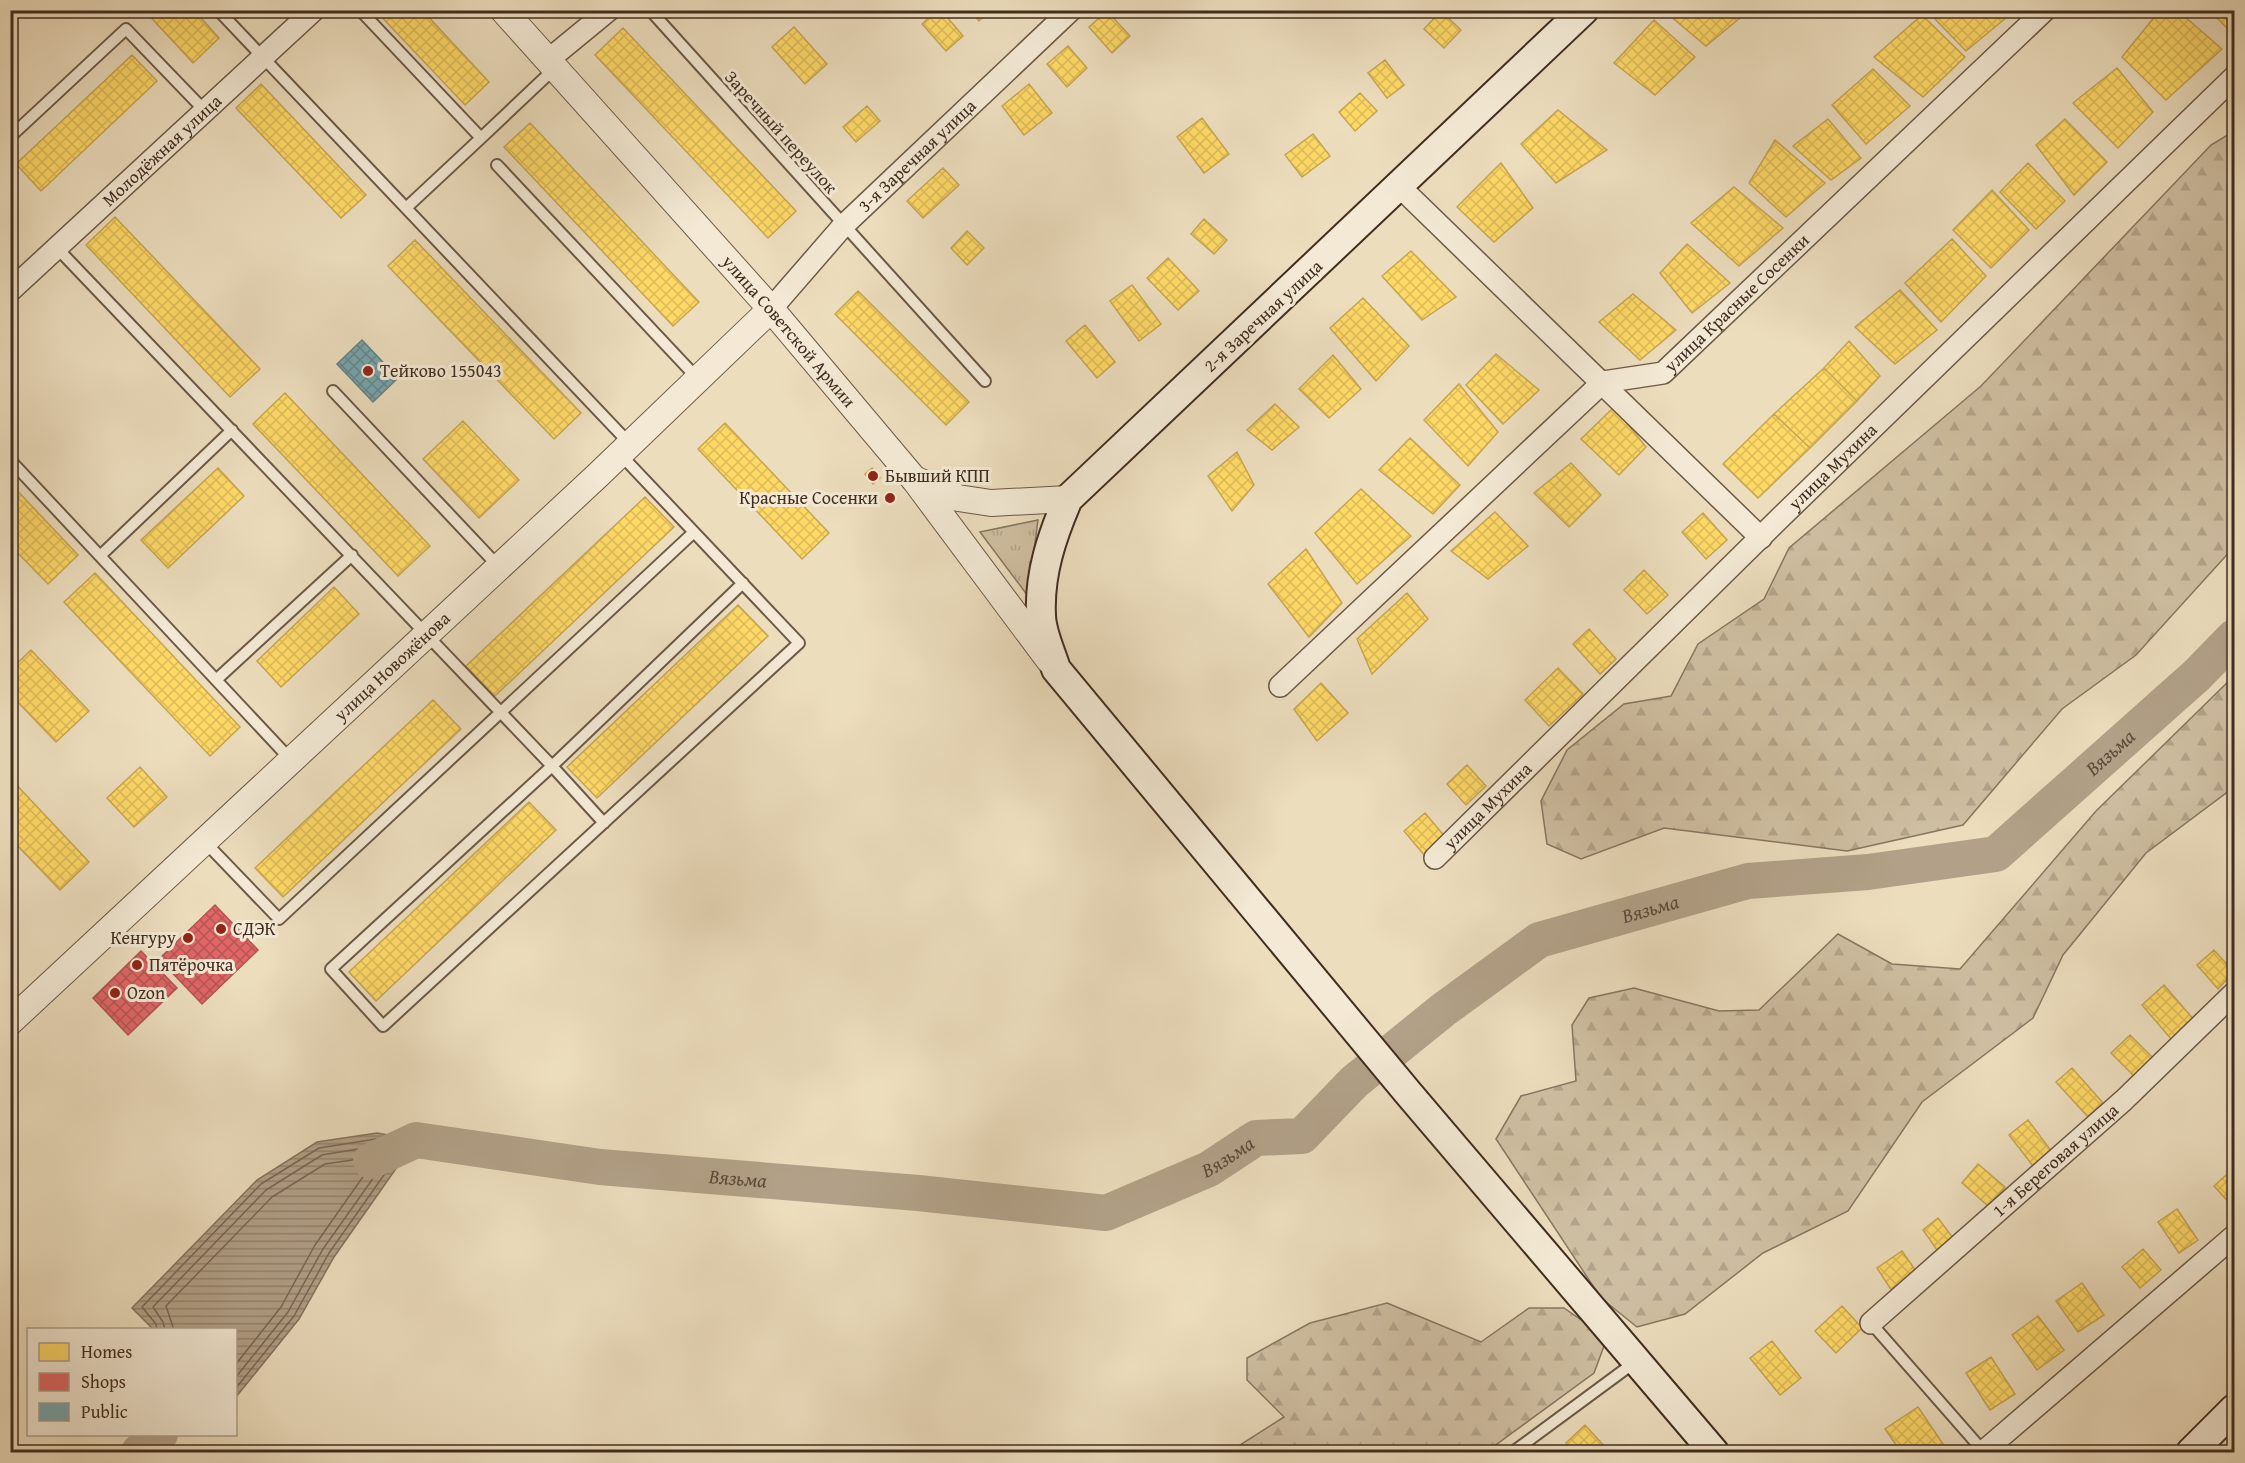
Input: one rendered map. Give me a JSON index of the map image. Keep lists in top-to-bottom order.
{
  "streets": {
    "main road": ["2-я Заречная улица"],
    "street": [
      "Молодёжная улица",
      "3-я Заречная улица",
      "улица Красные Сосенки",
      "улица Советской Армии",
      "улица Мухина",
      "улица Новожёнова",
      "1-я Береговая улица"
    ],
    "lane": ["Заречный переулок"]
  },
  "crossings": [
    ["Заречный переулок", "3-я Заречная улица"],
    ["3-я Заречная улица", "улица Советской Армии"],
    ["3-я Заречная улица", "улица Новожёнова"],
    ["2-я Заречная улица", "улица Советской Армии"],
    ["улица Советской Армии", "улица Новожёнова"]
  ],
  "water": ["Вязьма"],
  "places": [
    "Тейково 155043",
    "Бывший КПП",
    "Красные Сосенки",
    "СДЭК",
    "Кенгуру",
    "Пятёрочка",
    "Ozon"
  ],
  "legend": ["Homes", "Shops", "Public"]
}
